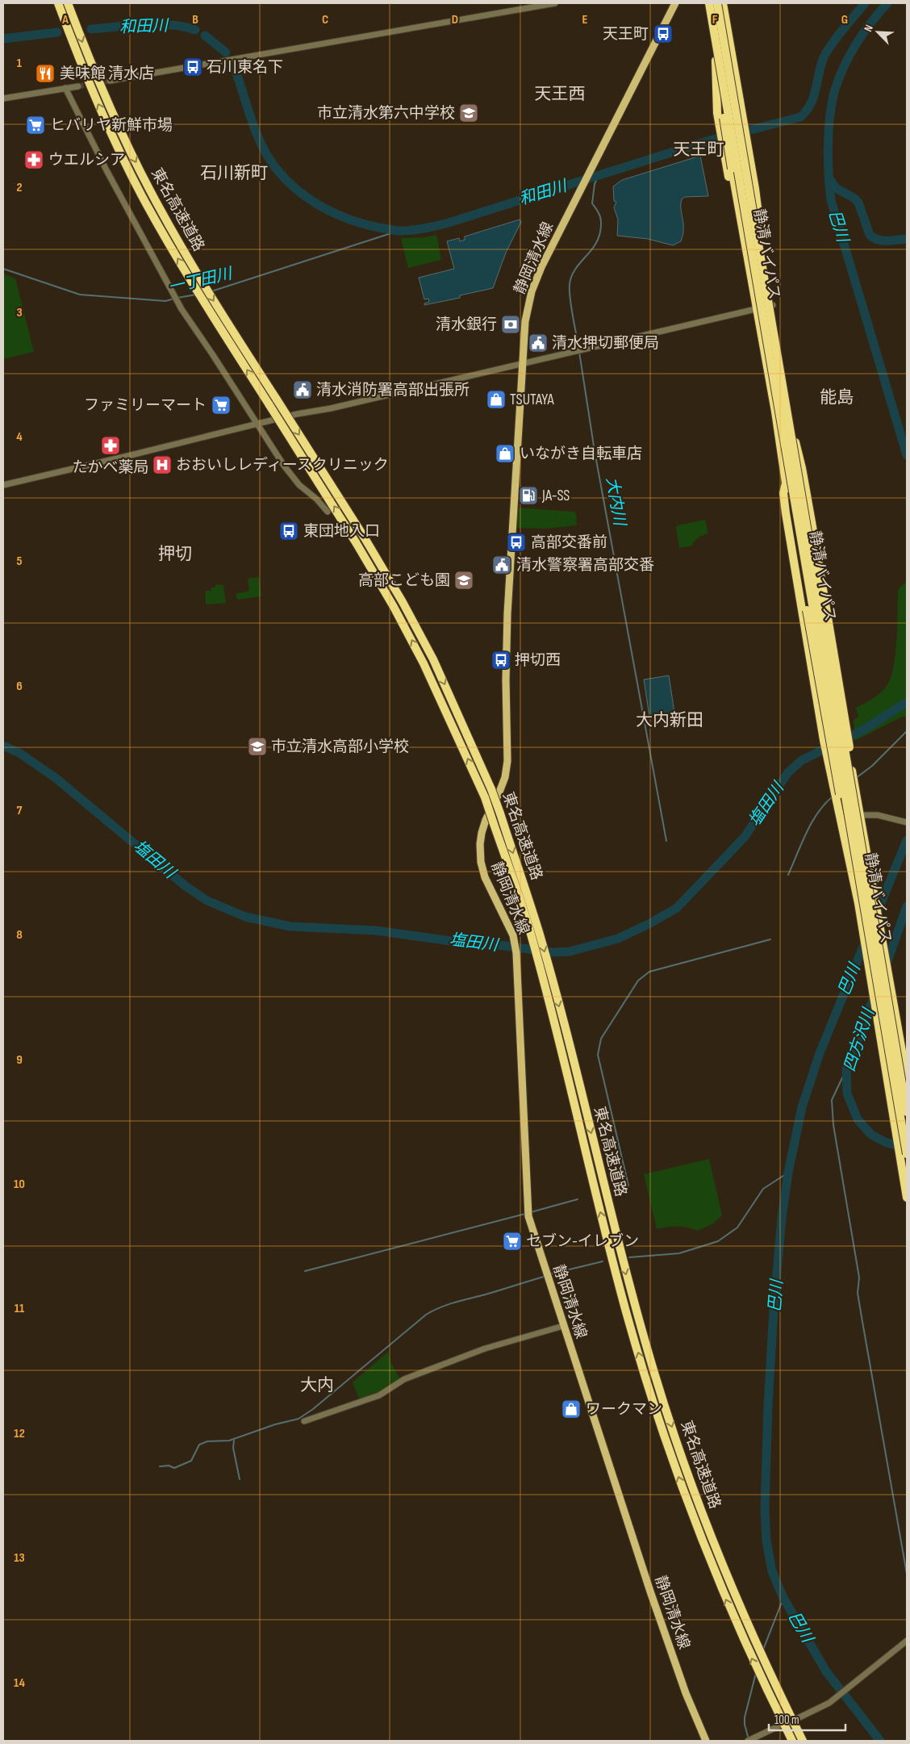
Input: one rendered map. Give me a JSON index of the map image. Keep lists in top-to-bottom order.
{
  "streets": {
    "highway": ["東名高速道路", "静清バイパス"],
    "main road": ["静岡清水線"]
  },
  "districts": [
    "天王西",
    "天王町",
    "石川新町",
    "能島",
    "押切",
    "大内新田",
    "大内"
  ],
  "water": [
    "和田川",
    "巴川",
    "一丁田川",
    "大内川",
    "塩田川",
    "四方沢川"
  ],
  "places": {
    "bus stop": [
      "天王町",
      "石川東名下",
      "東団地入口",
      "高部交番前",
      "押切西"
    ],
    "restaurant": ["美味館 清水店"],
    "school or university": ["市立清水第六中学校", "高部こども園", "市立清水高部小学校"],
    "supermarket": ["ヒバリヤ新鮮市場", "ファミリーマート", "セブン-イレブン"],
    "pharmacy": ["ウエルシア", "たかべ薬局"],
    "bank": ["清水銀行"],
    "public building": ["清水押切郵便局", "清水消防署高部出張所", "清水警察署高部交番"],
    "shop": ["TSUTAYA", "いながき自転車店", "ワークマン"],
    "hospital": ["おおいしレディースクリニック"],
    "fuel station": ["JA-SS"]
  },
  "scale_bar": "100 m",
  "north": "top left",
  "grid": {
    "columns": [
      "A",
      "B",
      "C",
      "D",
      "E",
      "F",
      "G"
    ],
    "rows": [
      "1",
      "2",
      "3",
      "4",
      "5",
      "6",
      "7",
      "8",
      "9",
      "10",
      "11",
      "12",
      "13",
      "14"
    ]
  }
}
